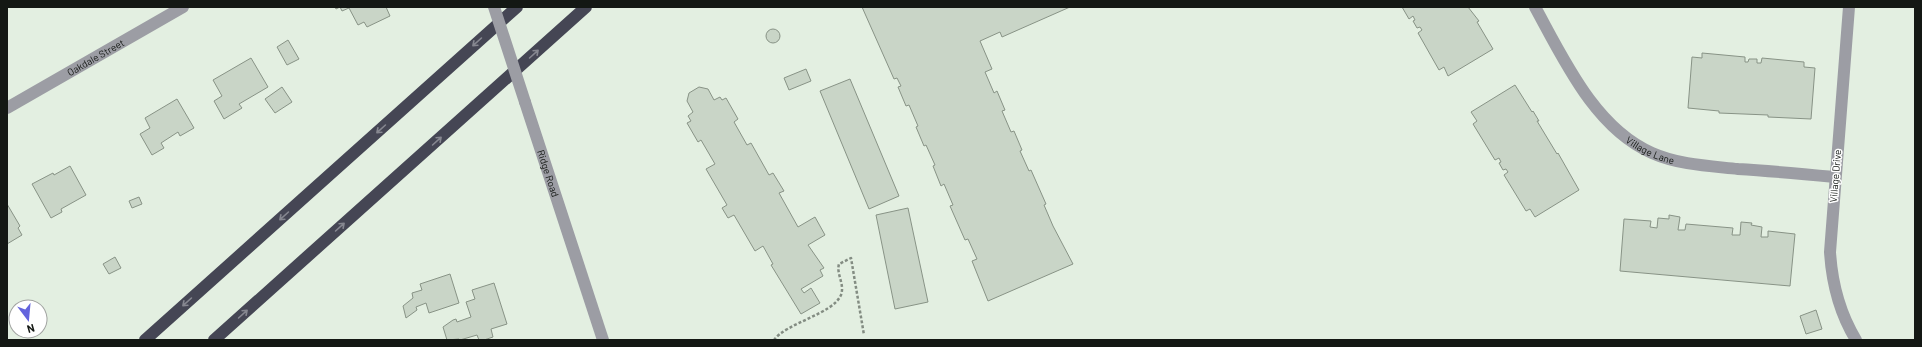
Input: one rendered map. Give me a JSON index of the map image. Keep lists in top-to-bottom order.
{
  "streets": {
    "street": [
      "Oakdale Street",
      "Village Lane",
      "Ridge Road",
      "Village Drive"
    ]
  },
  "crossings": [
    ["Village Lane", "Village Drive"]
  ],
  "north": "bottom"
}
